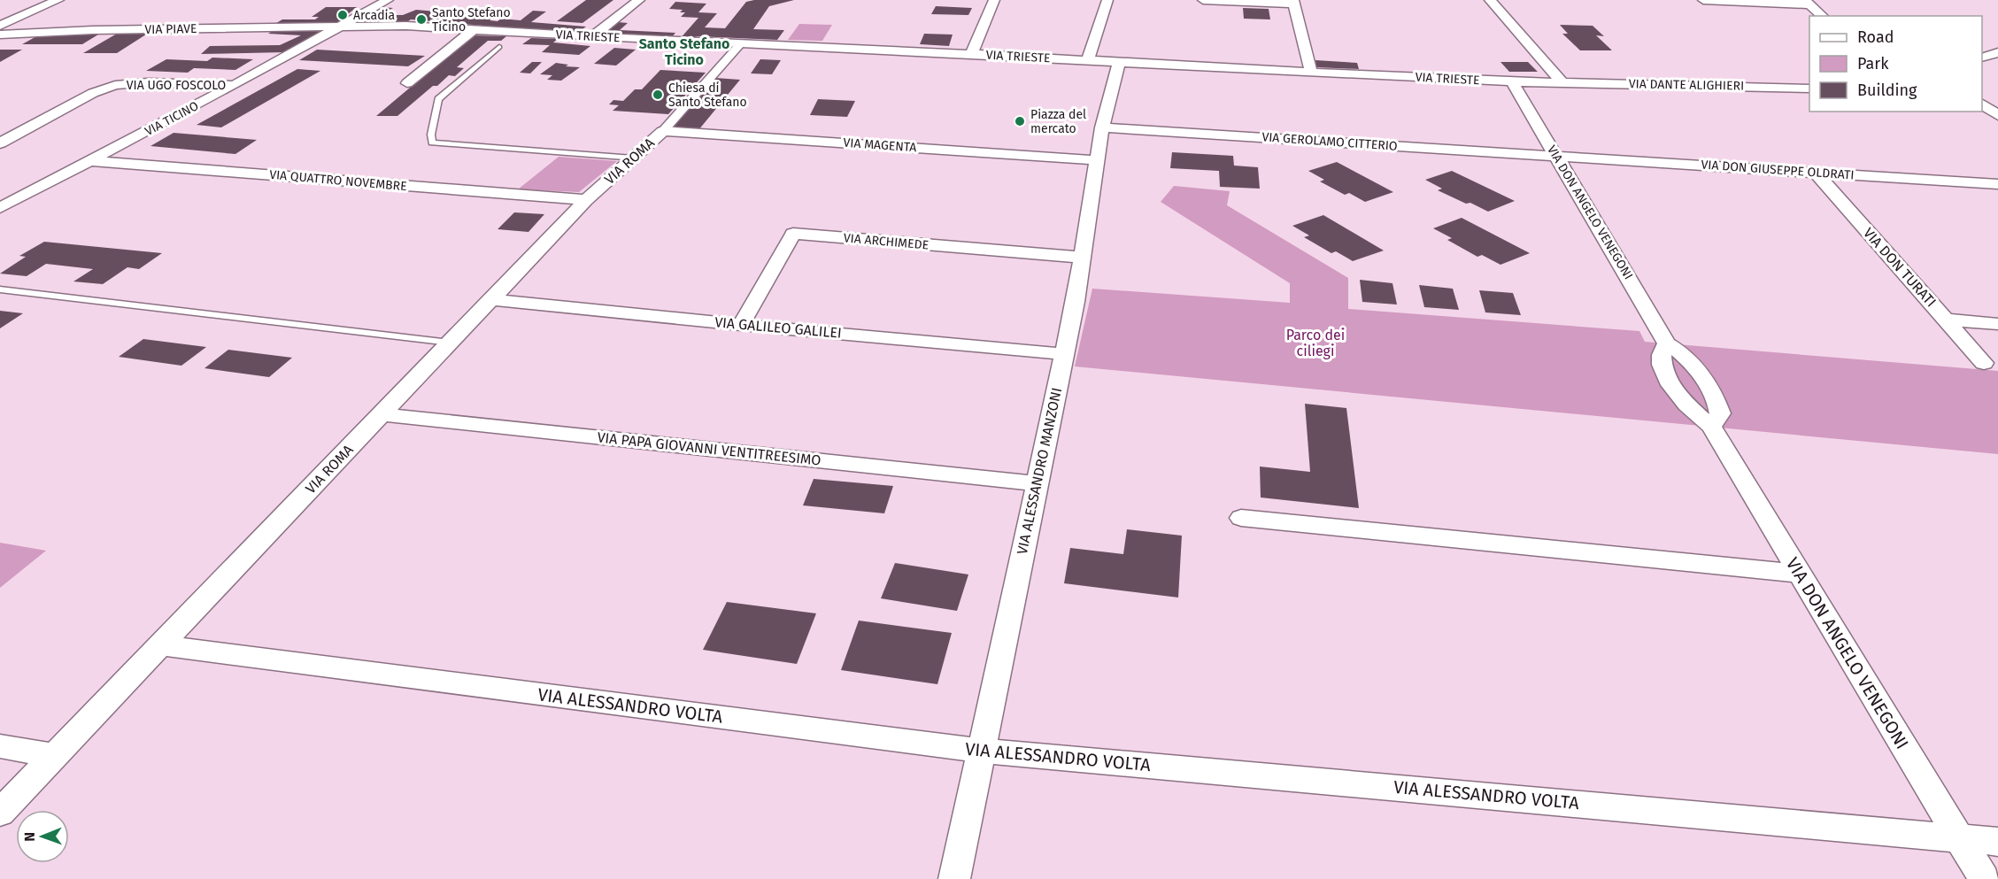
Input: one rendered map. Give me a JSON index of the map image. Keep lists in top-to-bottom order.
{
  "streets": {
    "street": [
      "VIA PIAVE",
      "VIA TRIESTE",
      "VIA UGO FOSCOLO",
      "VIA DANTE ALIGHIERI",
      "VIA TICINO",
      "VIA GEROLAMO CITTERIO",
      "VIA MAGENTA",
      "VIA ROMA",
      "VIA DON GIUSEPPE OLDRATI",
      "VIA QUATTRO NOVEMBRE",
      "VIA DON ANGELO VENEGONI",
      "VIA ARCHIMEDE",
      "VIA DON TURATI",
      "VIA GALILEO GALILEI",
      "VIA PAPA GIOVANNI VENTITREESIMO",
      "VIA ALESSANDRO MANZONI",
      "VIA ALESSANDRO VOLTA"
    ]
  },
  "crossings": [
    ["VIA PIAVE", "VIA TRIESTE"],
    ["VIA PIAVE", "VIA TICINO"],
    ["VIA TRIESTE", "VIA DANTE ALIGHIERI"],
    ["VIA TRIESTE", "VIA DON ANGELO VENEGONI"],
    ["VIA TRIESTE", "VIA ALESSANDRO MANZONI"],
    ["VIA UGO FOSCOLO", "VIA TICINO"],
    ["VIA TICINO", "VIA QUATTRO NOVEMBRE"],
    ["VIA GEROLAMO CITTERIO", "VIA DON GIUSEPPE OLDRATI"],
    ["VIA GEROLAMO CITTERIO", "VIA DON ANGELO VENEGONI"],
    ["VIA GEROLAMO CITTERIO", "VIA ALESSANDRO MANZONI"],
    ["VIA MAGENTA", "VIA ROMA"],
    ["VIA MAGENTA", "VIA ALESSANDRO MANZONI"],
    ["VIA ROMA", "VIA QUATTRO NOVEMBRE"],
    ["VIA ROMA", "VIA GALILEO GALILEI"],
    ["VIA ROMA", "VIA PAPA GIOVANNI VENTITREESIMO"],
    ["VIA ROMA", "VIA ALESSANDRO VOLTA"],
    ["VIA DON GIUSEPPE OLDRATI", "VIA DON ANGELO VENEGONI"],
    ["VIA DON GIUSEPPE OLDRATI", "VIA DON TURATI"],
    ["VIA DON ANGELO VENEGONI", "VIA ALESSANDRO VOLTA"],
    ["VIA ARCHIMEDE", "VIA GALILEO GALILEI"],
    ["VIA ARCHIMEDE", "VIA ALESSANDRO MANZONI"],
    ["VIA GALILEO GALILEI", "VIA ALESSANDRO MANZONI"],
    ["VIA PAPA GIOVANNI VENTITREESIMO", "VIA ALESSANDRO MANZONI"],
    ["VIA ALESSANDRO MANZONI", "VIA ALESSANDRO VOLTA"]
  ],
  "districts": ["Santo Stefano Ticino"],
  "parks": ["Parco dei ciliegi"],
  "places": [
    "Arcadia",
    "Santo Stefano Ticino",
    "Chiesa di Santo Stefano",
    "Piazza del mercato"
  ],
  "legend": ["Road", "Park", "Building"],
  "north": "left"
}
